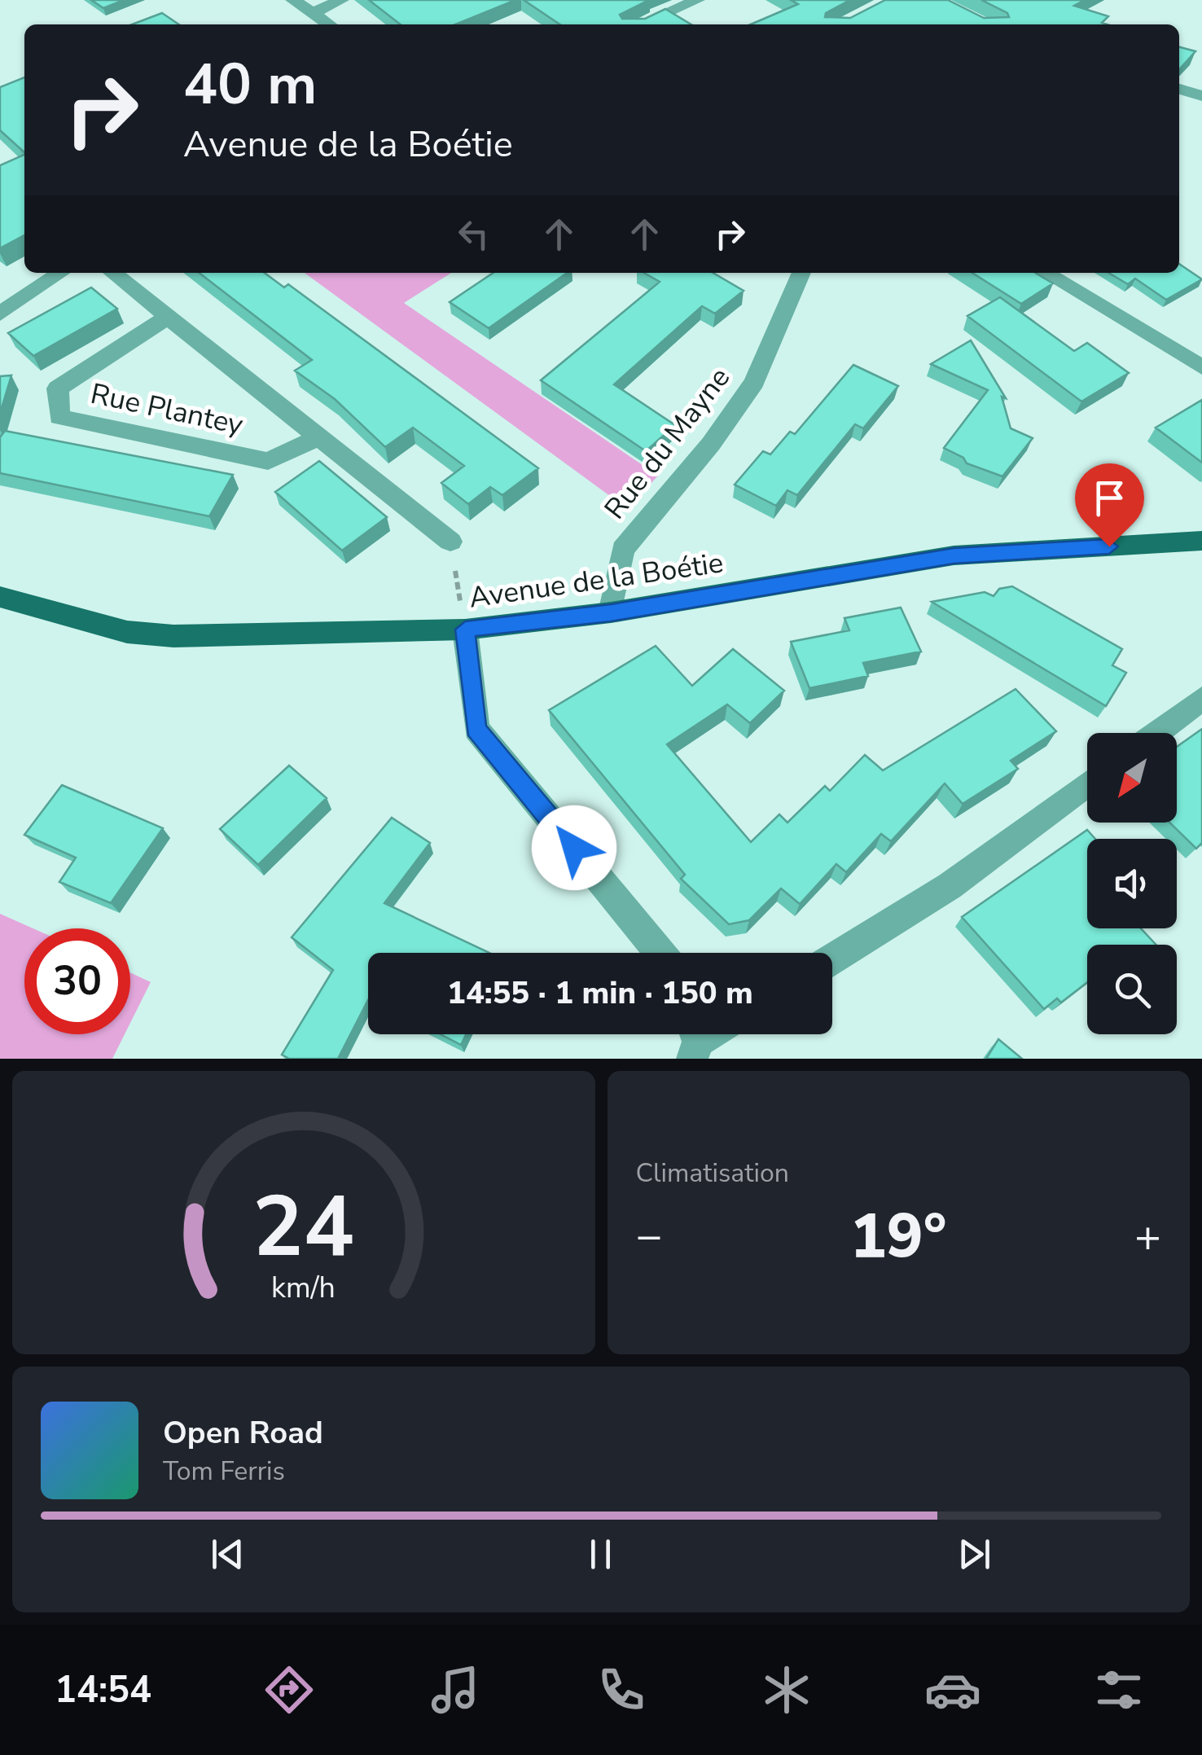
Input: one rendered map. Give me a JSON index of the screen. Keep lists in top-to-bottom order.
{
  "streets": {
    "main road": ["Avenue de la Boétie"],
    "street": ["Rue Plantey", "Rue du Mayne"]
  },
  "crossings": [
    ["Rue du Mayne", "Avenue de la Boétie"]
  ],
  "north": "bottom left",
  "page": {
    "turn": ["40 m", "Avenue de la Boétie"],
    "limit": "30",
    "trip": "14:55 · 1 min · 150 m",
    "tile": "Climatisation",
    "heat": ["−", "19°", "+"],
    "song": ["Open Road", "Tom Ferris"],
    "tabs": "14:54",
    "gauge": ["24", "km/h"]
  }
}
